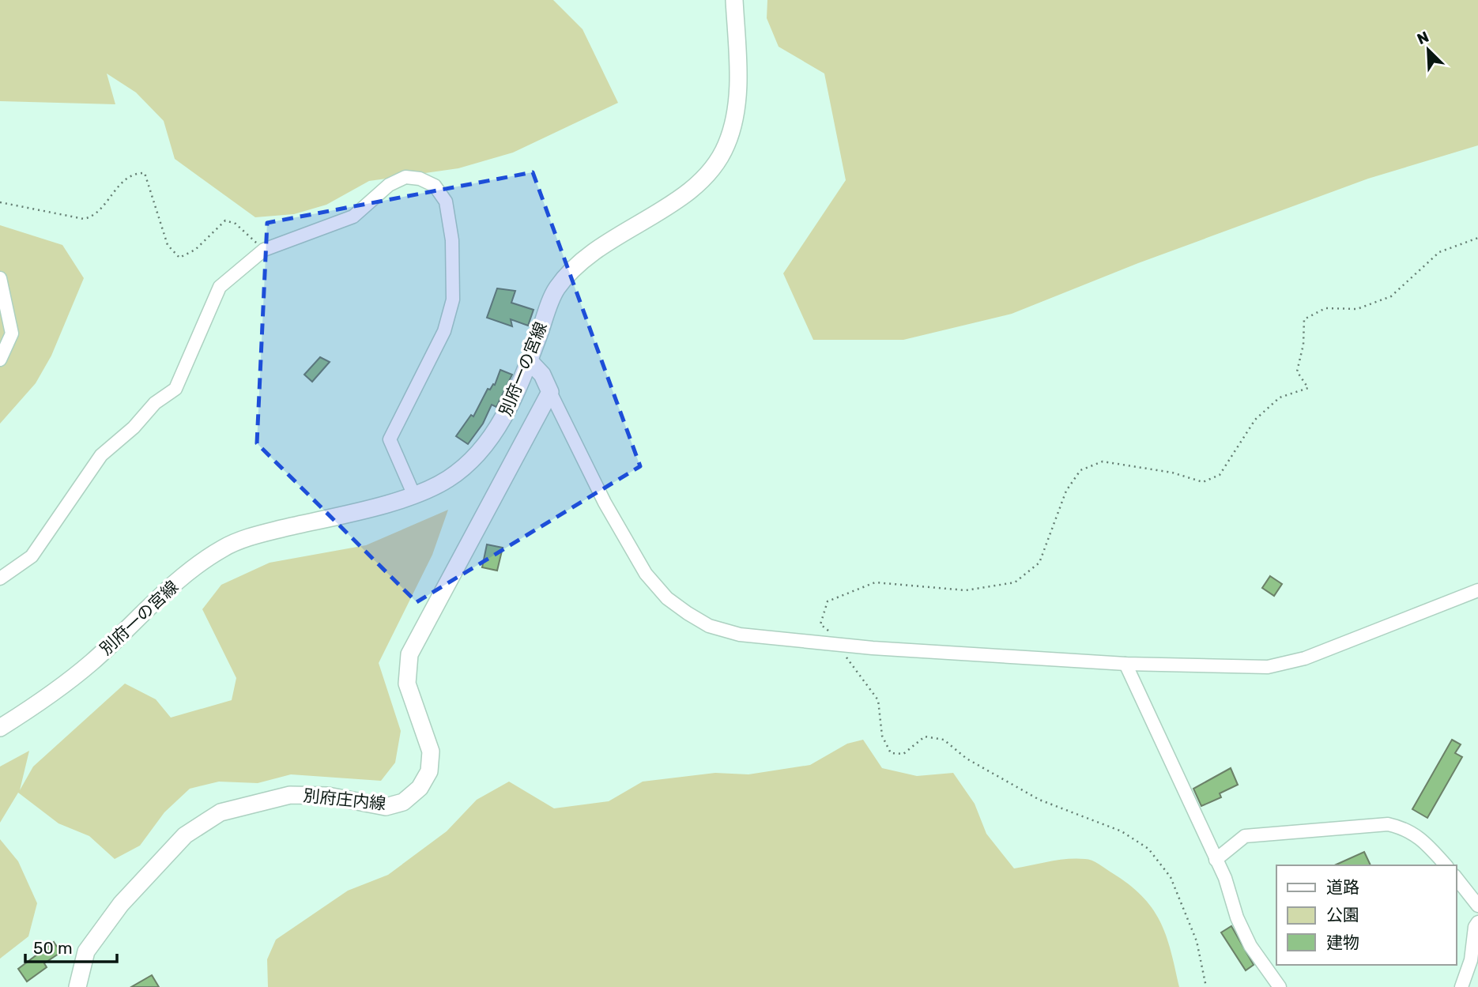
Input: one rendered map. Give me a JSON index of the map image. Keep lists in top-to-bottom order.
{
  "streets": {
    "main road": ["別府一の宮線", "別府庄内線"]
  },
  "legend": ["道路", "公園", "建物"],
  "scale_bar": "50 m",
  "north": "top left"
}
